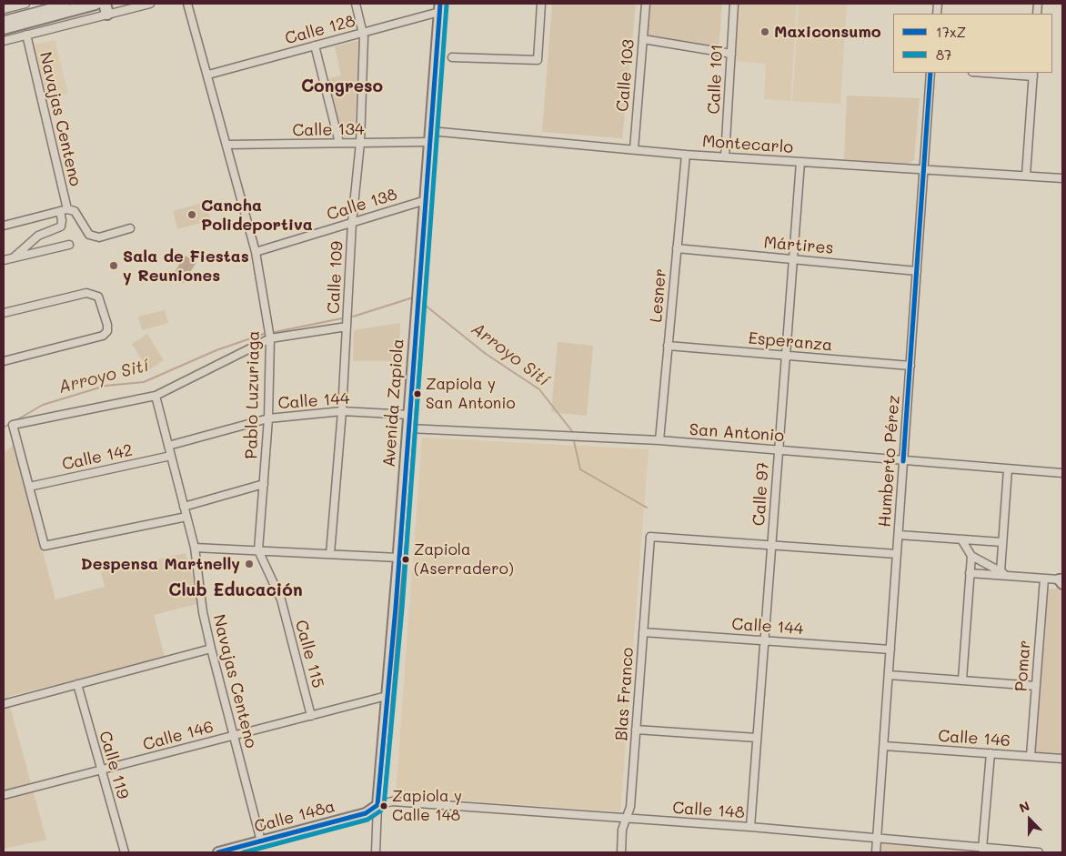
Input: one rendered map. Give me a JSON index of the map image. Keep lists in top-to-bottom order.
{
  "streets": {
    "main road": ["Avenida Zapiola"],
    "street": [
      "Calle 128",
      "Calle 103",
      "Calle 101",
      "Navajas Centeno",
      "Calle 134",
      "Montecarlo",
      "Calle 138",
      "Mártires",
      "Calle 109",
      "Lesner",
      "Esperanza",
      "Pablo Luzuriaga",
      "Calle 144",
      "San Antonio",
      "Calle 142",
      "Humberto Pérez",
      "Calle 97",
      "Calle 115",
      "Pomar",
      "Blas Franco",
      "Calle 146",
      "Calle 119",
      "Calle 148",
      "Calle 148a"
    ]
  },
  "crossings": [
    ["Calle 128", "Calle 109"],
    ["Calle 128", "Pablo Luzuriaga"],
    ["Calle 128", "Avenida Zapiola"],
    ["Calle 103", "Montecarlo"],
    ["Calle 101", "Montecarlo"],
    ["Navajas Centeno", "Calle 144"],
    ["Navajas Centeno", "Calle 142"],
    ["Navajas Centeno", "Calle 146"],
    ["Navajas Centeno", "Calle 148a"],
    ["Calle 134", "Montecarlo"],
    ["Calle 134", "Calle 109"],
    ["Calle 134", "Pablo Luzuriaga"],
    ["Calle 134", "Avenida Zapiola"],
    ["Montecarlo", "Lesner"],
    ["Montecarlo", "Avenida Zapiola"],
    ["Montecarlo", "Humberto Pérez"],
    ["Montecarlo", "Calle 97"],
    ["Calle 138", "Calle 109"],
    ["Calle 138", "Pablo Luzuriaga"],
    ["Calle 138", "Avenida Zapiola"],
    ["Mártires", "Lesner"],
    ["Mártires", "Humberto Pérez"],
    ["Mártires", "Calle 97"],
    ["Calle 109", "Calle 144"],
    ["Lesner", "Esperanza"],
    ["Lesner", "San Antonio"],
    ["Esperanza", "Humberto Pérez"],
    ["Esperanza", "Calle 97"],
    ["Pablo Luzuriaga", "Calle 144"],
    ["Pablo Luzuriaga", "Calle 115"],
    ["Calle 144", "Avenida Zapiola"],
    ["Calle 144", "Humberto Pérez"],
    ["Calle 144", "Calle 97"],
    ["Calle 144", "Blas Franco"],
    ["Avenida Zapiola", "San Antonio"],
    ["Avenida Zapiola", "Calle 146"],
    ["Avenida Zapiola", "Calle 148"],
    ["Avenida Zapiola", "Calle 148a"],
    ["San Antonio", "Humberto Pérez"],
    ["San Antonio", "Calle 97"],
    ["Humberto Pérez", "Calle 146"],
    ["Humberto Pérez", "Calle 148"],
    ["Calle 97", "Blas Franco"],
    ["Calle 97", "Calle 148"],
    ["Calle 115", "Calle 146"],
    ["Pomar", "Calle 146"],
    ["Blas Franco", "Calle 148"],
    ["Calle 146", "Calle 119"],
    ["Calle 148", "Calle 148a"]
  ],
  "districts": ["Congreso", "Club Educación"],
  "water": ["Arroyo Sití"],
  "places": [
    "Maxiconsumo",
    "Cancha Polideportiva",
    "Sala de Fiestas y Reuniones",
    "Zapiola y San Antonio",
    "Zapiola (Aserradero)",
    "Despensa Martnelly",
    "Zapiola y Calle 148"
  ],
  "lines": ["transit line 17xZ", "transit line 87"],
  "legend": ["17xZ", "87"],
  "north": "top"
}
